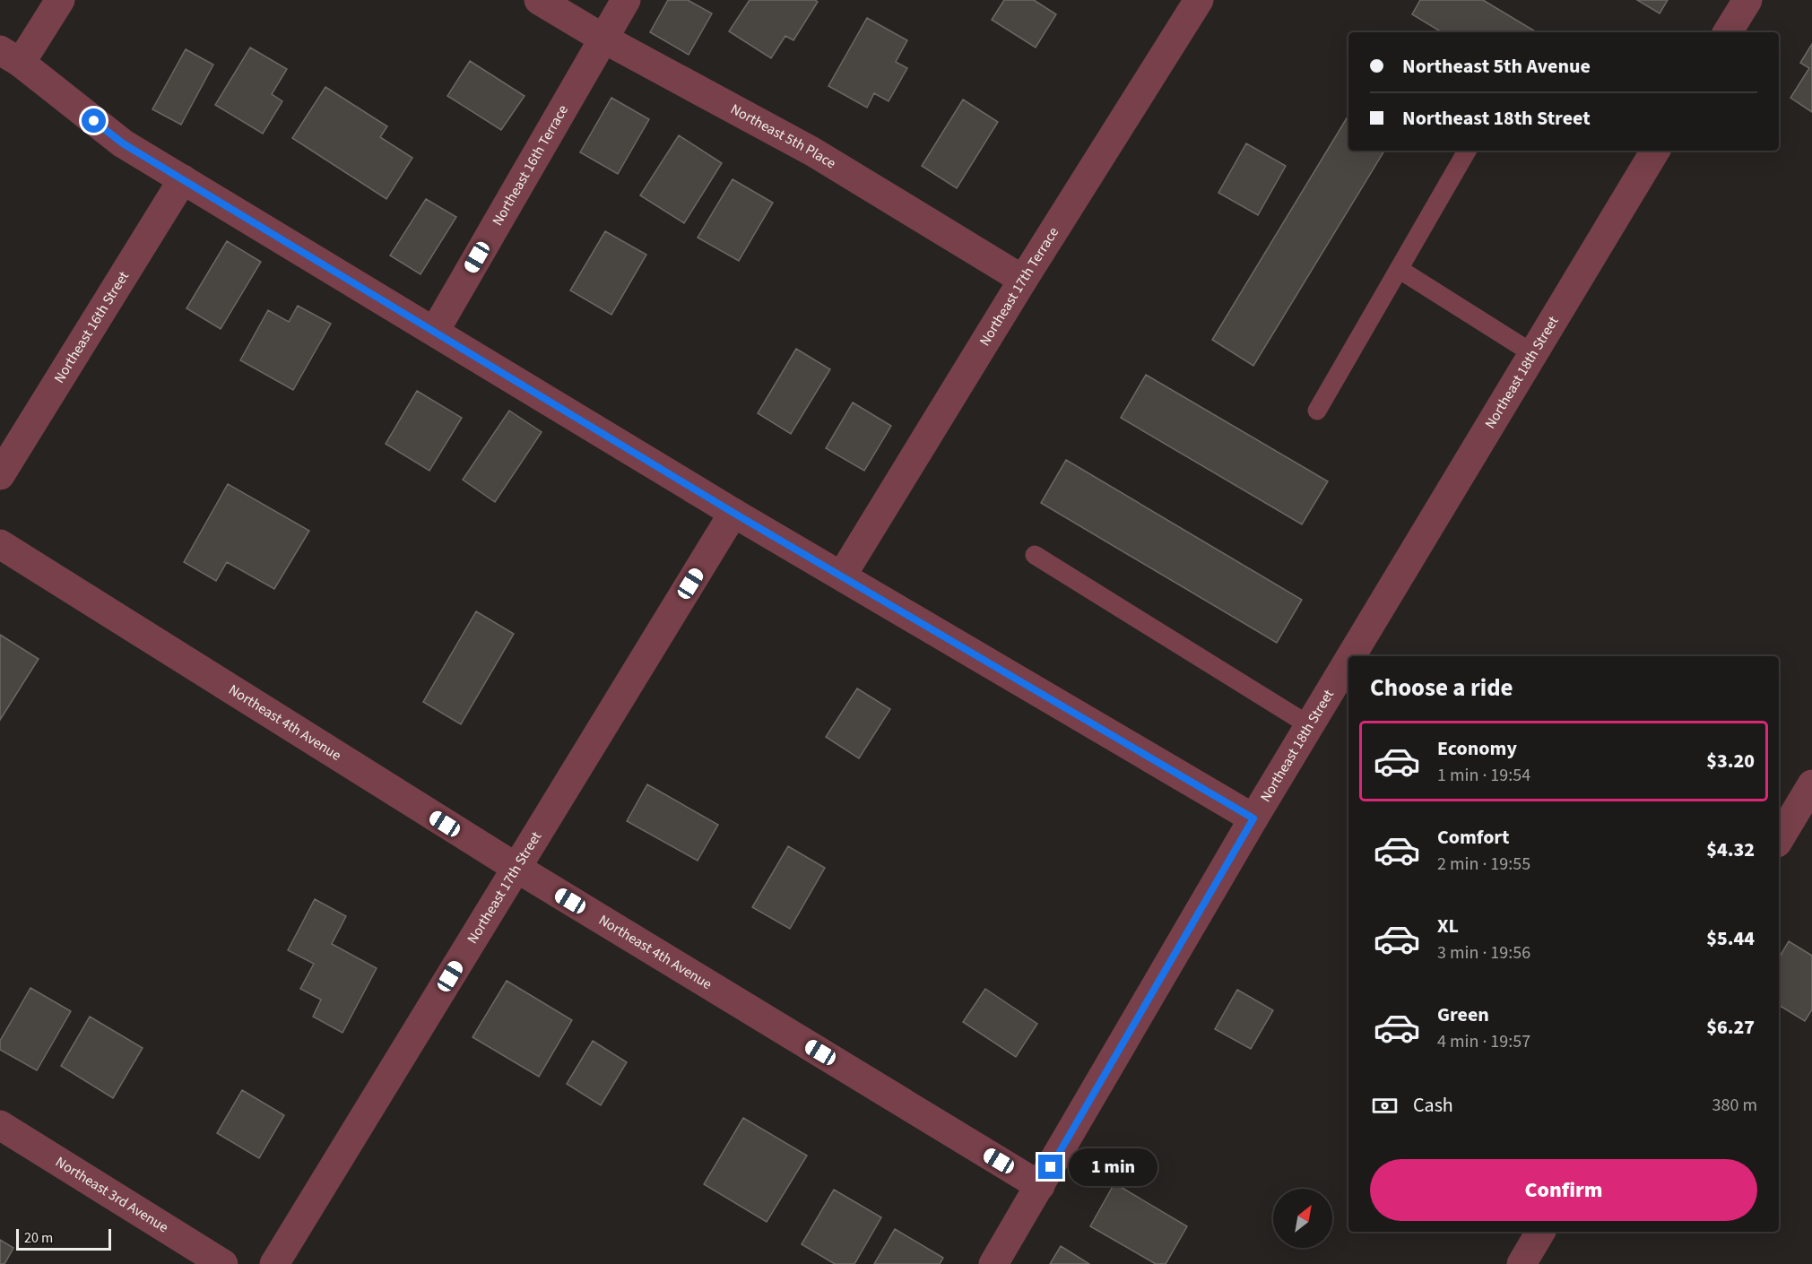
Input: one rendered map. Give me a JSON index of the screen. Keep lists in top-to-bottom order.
{
  "streets": {
    "street": [
      "Northeast 5th Place",
      "Northeast 16th Terrace",
      "Northeast 17th Terrace",
      "Northeast 16th Street",
      "Northeast 18th Street",
      "Northeast 4th Avenue",
      "Northeast 17th Street",
      "Northeast 3rd Avenue"
    ]
  },
  "crossings": [
    ["Northeast 5th Place", "Northeast 16th Terrace"],
    ["Northeast 5th Place", "Northeast 17th Terrace"],
    ["Northeast 18th Street", "Northeast 4th Avenue"],
    ["Northeast 4th Avenue", "Northeast 17th Street"]
  ],
  "scale_bar": "20 m",
  "north": "top right",
  "page": {
    "banner": ["Northeast 5th Avenue", "Northeast 18th Street"],
    "heading": "Choose a ride",
    "list": [
      {
        "name": "Economy",
        "note": "1 min · 19:54",
        "value": "$3.20"
      },
      {
        "name": "Comfort",
        "note": "2 min · 19:55",
        "value": "$4.32"
      },
      {
        "name": "XL",
        "note": "3 min · 19:56",
        "value": "$5.44"
      },
      {
        "name": "Green",
        "note": "4 min · 19:57",
        "value": "$6.27"
      }
    ],
    "pay": ["Cash", "380 m"],
    "bubble": "1 min",
    "buttons": "Confirm",
    "scale": "20 m"
  }
}
